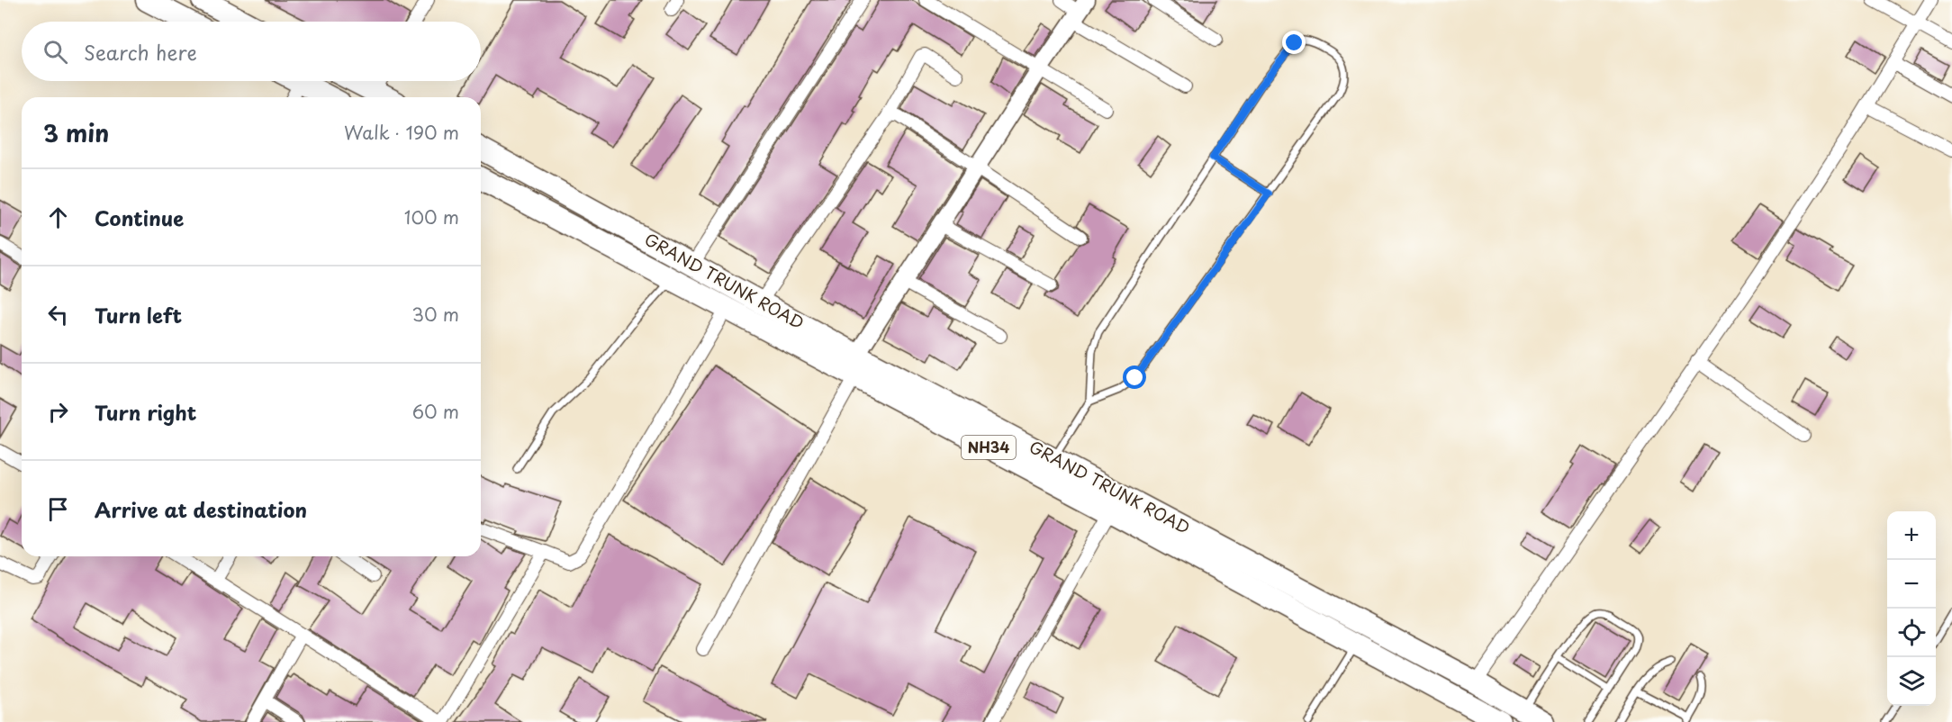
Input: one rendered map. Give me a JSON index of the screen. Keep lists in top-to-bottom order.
{
  "streets": {
    "highway": ["GRAND TRUNK ROAD", "NH34"]
  },
  "page": {
    "search": "Search here",
    "heading": ["3 min", "Walk · 190 m"],
    "list": [
      ["Continue", "100 m"],
      ["Turn left", "30 m"],
      ["Turn right", "60 m"],
      "Arrive at destination"
    ],
    "map_buttons": ["+", "−"]
  }
}
